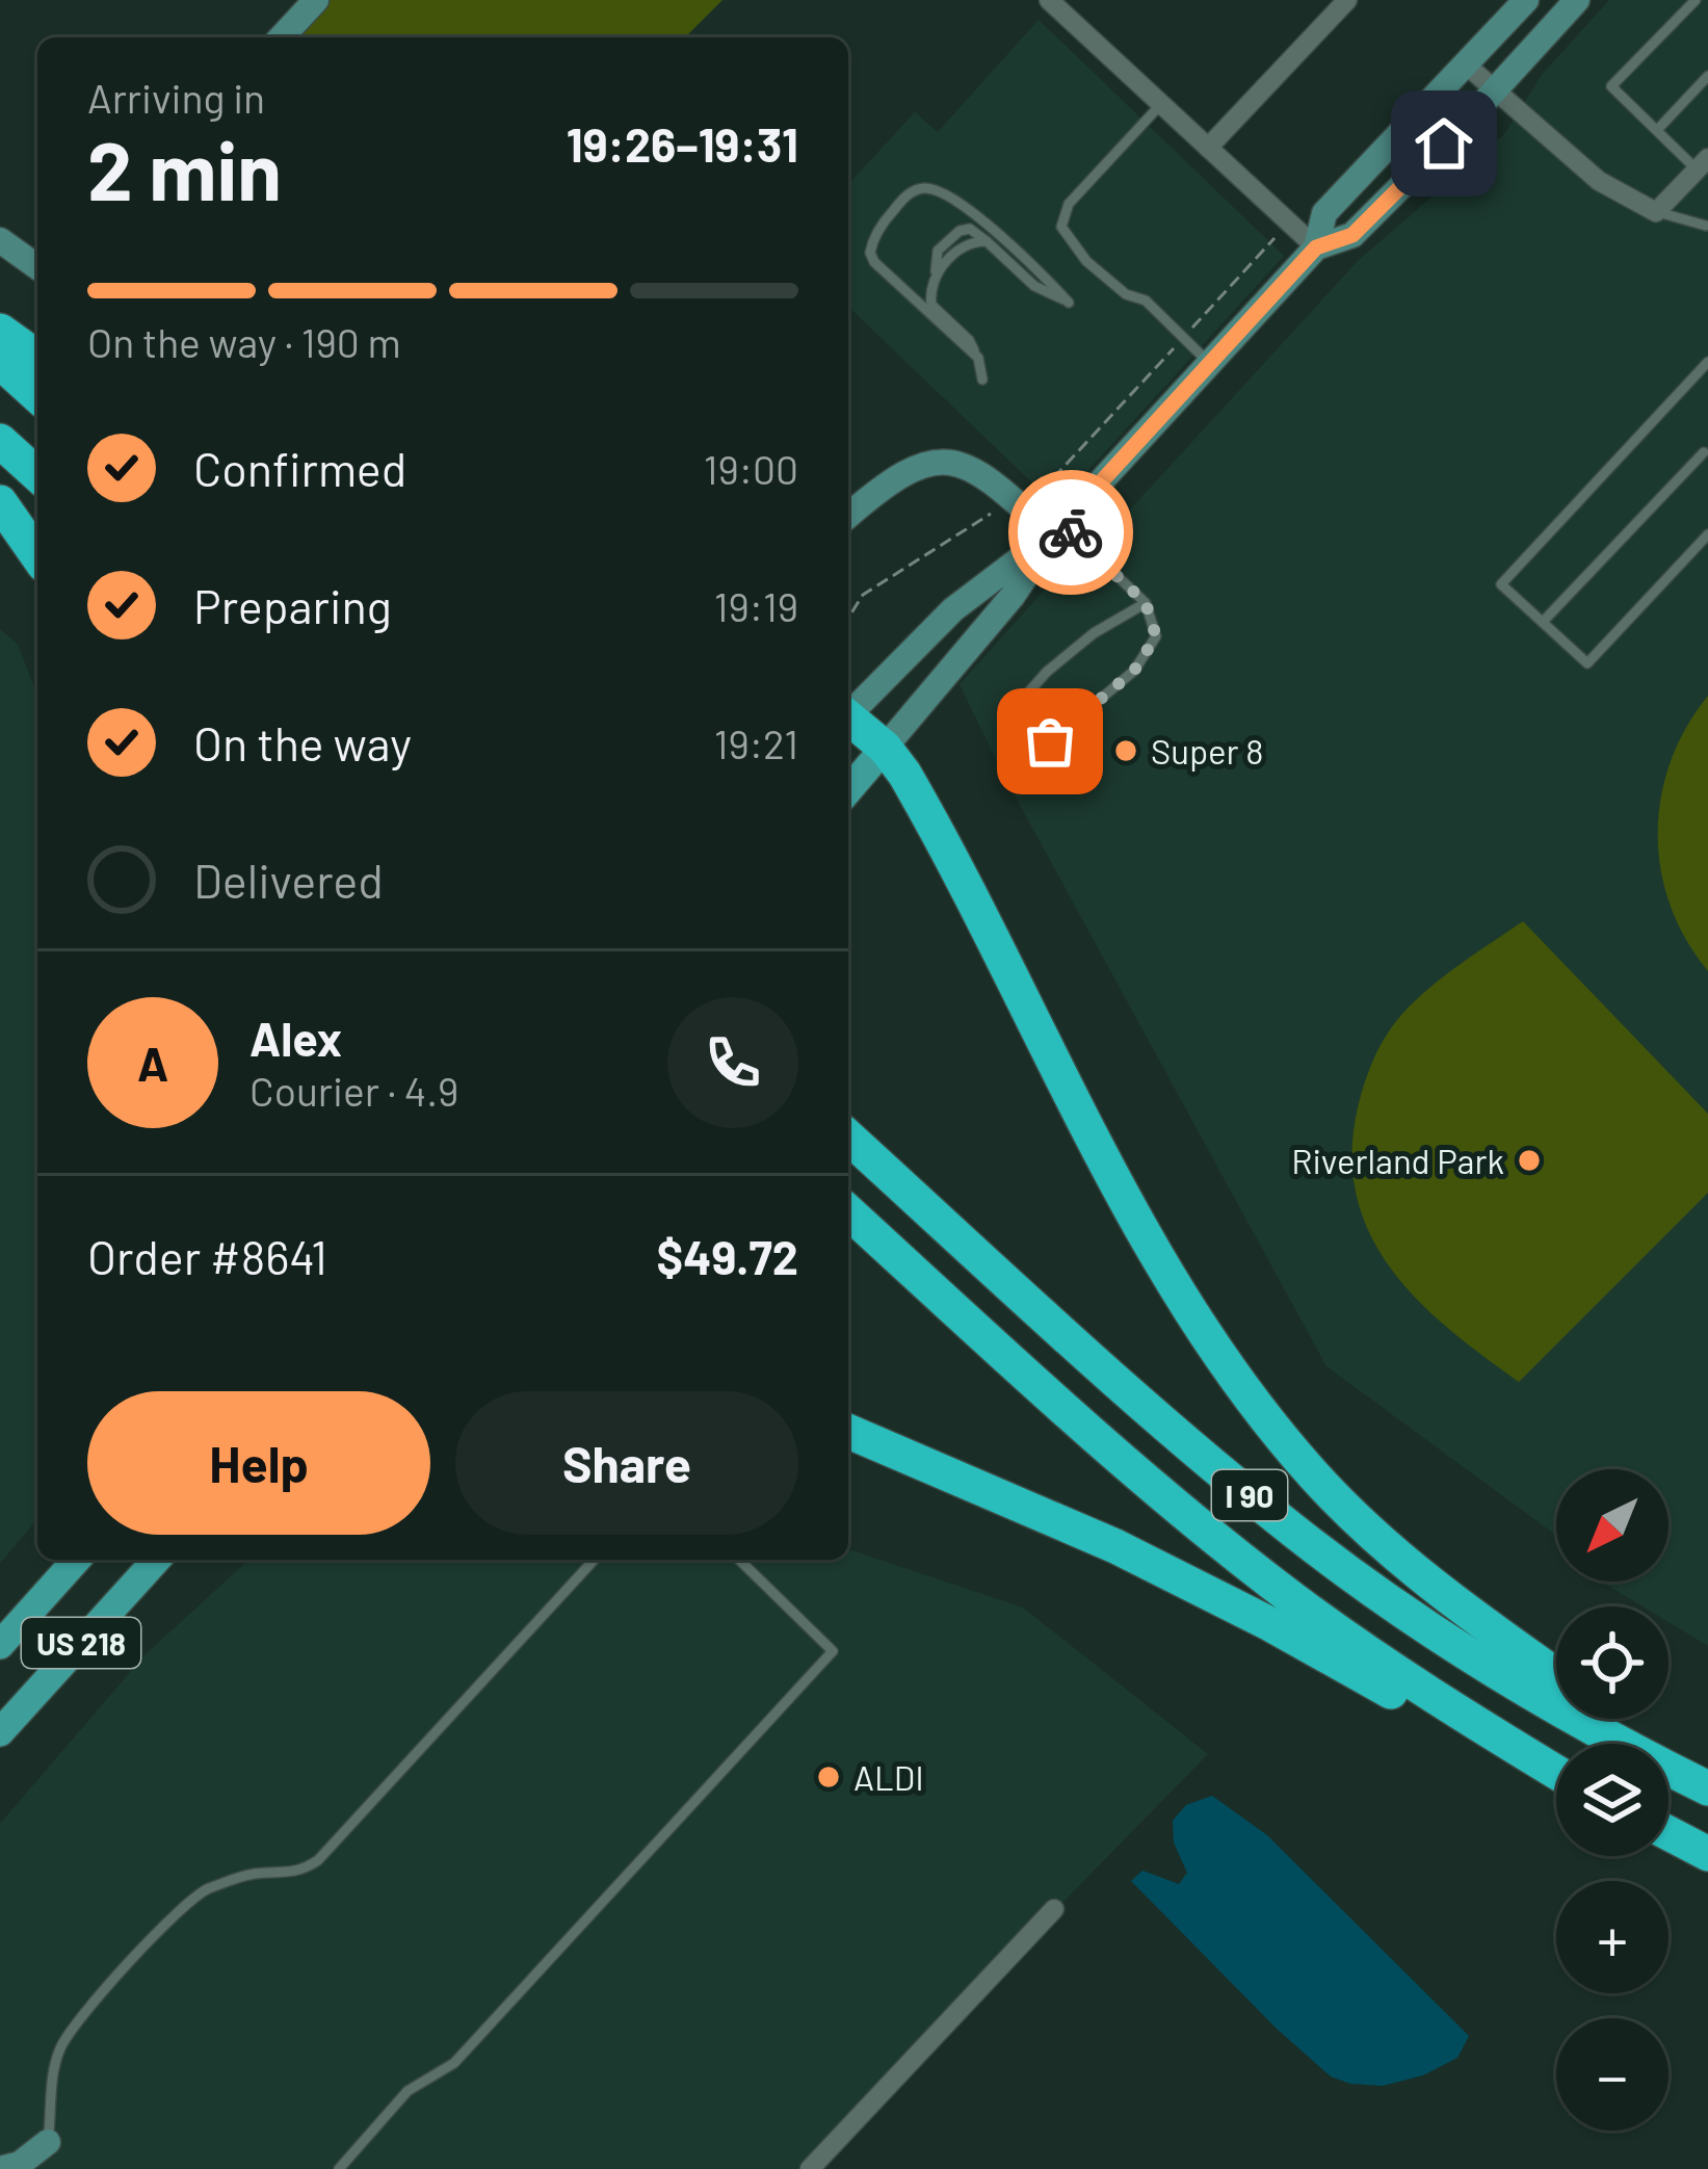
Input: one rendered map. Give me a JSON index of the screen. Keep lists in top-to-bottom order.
{
  "streets": {
    "highway": ["I 90"],
    "main road": ["US 218"]
  },
  "places": ["Super 8", "Riverland Park", "ALDI"],
  "north": "bottom left",
  "page": {
    "heading": ["2 min", "Arriving in", "19:26–19:31"],
    "panel": [
      "Alex",
      "Courier · 4.9",
      "Order #8641",
      "$49.72"
    ],
    "bar": "On the way · 190 m",
    "list": [
      ["Confirmed", "19:00"],
      ["Preparing", "19:19"],
      ["On the way", "19:21"],
      "Delivered"
    ],
    "round": "A",
    "buttons": ["Help", "Share"],
    "map_buttons": ["+", "−"]
  }
}
